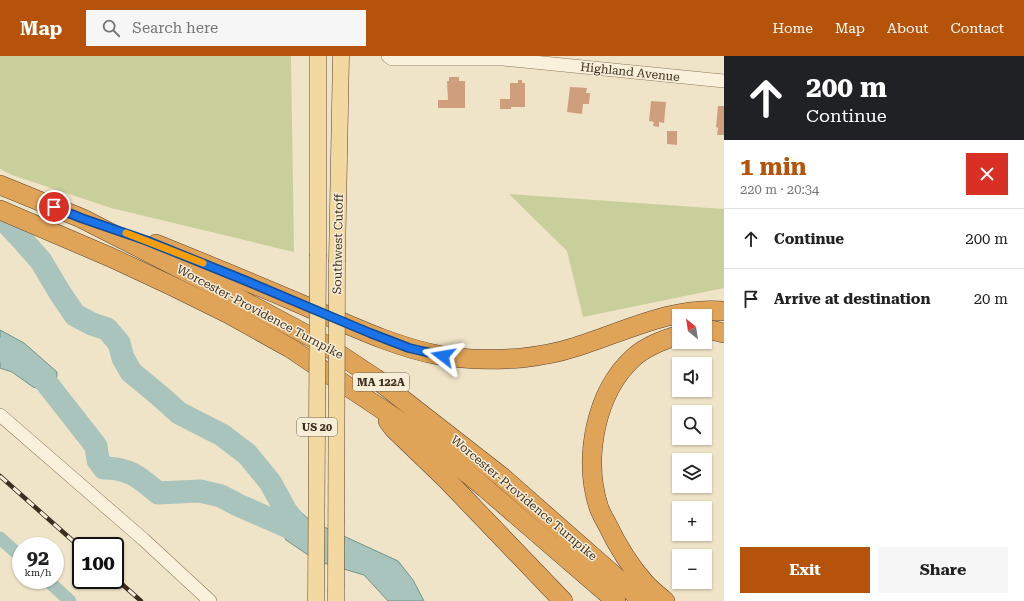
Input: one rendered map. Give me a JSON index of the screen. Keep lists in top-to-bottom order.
{
  "streets": {
    "highway": ["Worcester-Providence Turnpike", "MA 122A"],
    "main road": ["Southwest Cutoff", "US 20"],
    "street": ["Highland Avenue"]
  },
  "north": "top left",
  "page": {
    "header": "Map",
    "search": "Search here",
    "nav": [
      "Home",
      "Map",
      "About",
      "Contact"
    ],
    "turn": ["200 m", "Continue"],
    "heading": ["1 min", "220 m · 20:34"],
    "list": [
      {
        "name": "Continue",
        "value": "200 m"
      },
      {
        "name": "Arrive at destination",
        "value": "20 m"
      }
    ],
    "map_buttons": ["+", "−"],
    "speed": "92 km/h",
    "limit": "100",
    "buttons": ["Exit", "Share"]
  }
}
